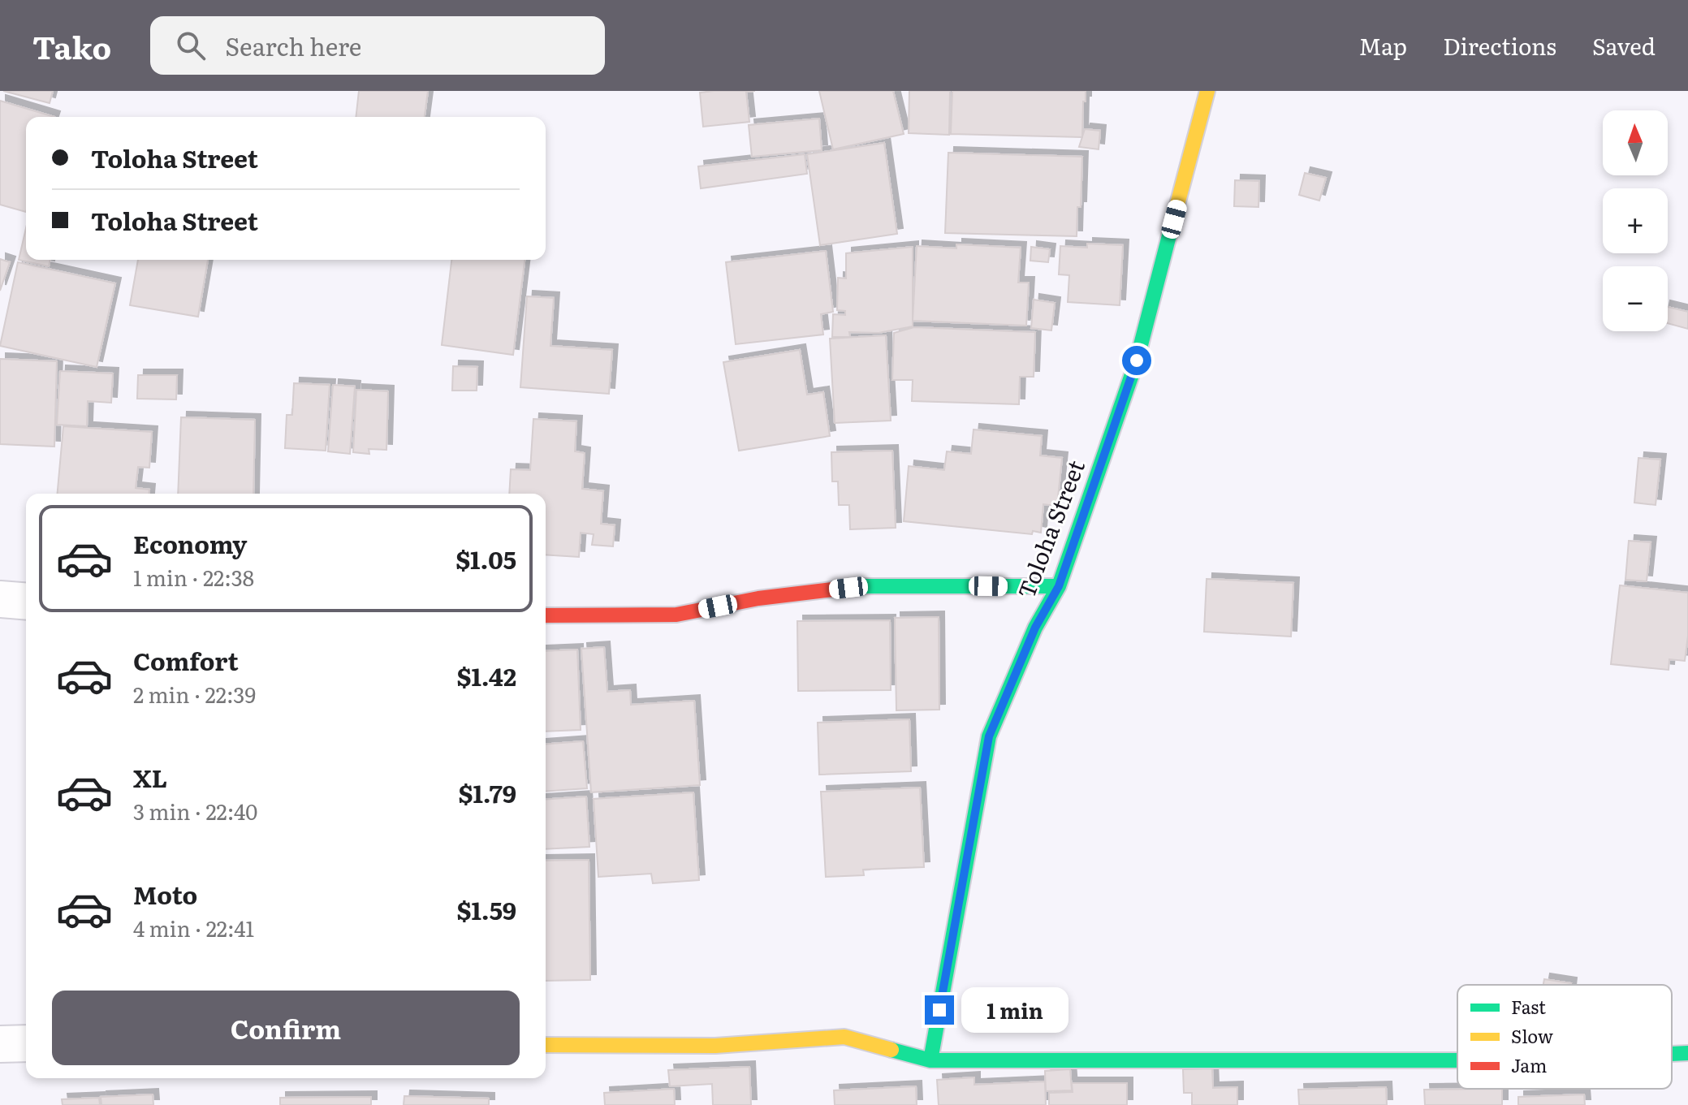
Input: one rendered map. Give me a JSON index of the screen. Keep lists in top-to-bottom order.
{
  "streets": {
    "street": ["Toloha Street"]
  },
  "legend": ["Fast", "Slow", "Jam"],
  "north": "top",
  "page": {
    "header": "Tako",
    "search": "Search here",
    "nav": ["Map", "Directions", "Saved"],
    "map_buttons": ["+", "−"],
    "banner": ["Toloha Street", "Toloha Street"],
    "list": [
      {
        "name": "Economy",
        "note": "1 min · 22:38",
        "value": "$1.05"
      },
      {
        "name": "Comfort",
        "note": "2 min · 22:39",
        "value": "$1.42"
      },
      {
        "name": "XL",
        "note": "3 min · 22:40",
        "value": "$1.79"
      },
      {
        "name": "Moto",
        "note": "4 min · 22:41",
        "value": "$1.59"
      }
    ],
    "buttons": "Confirm",
    "bubble": "1 min"
  }
}
